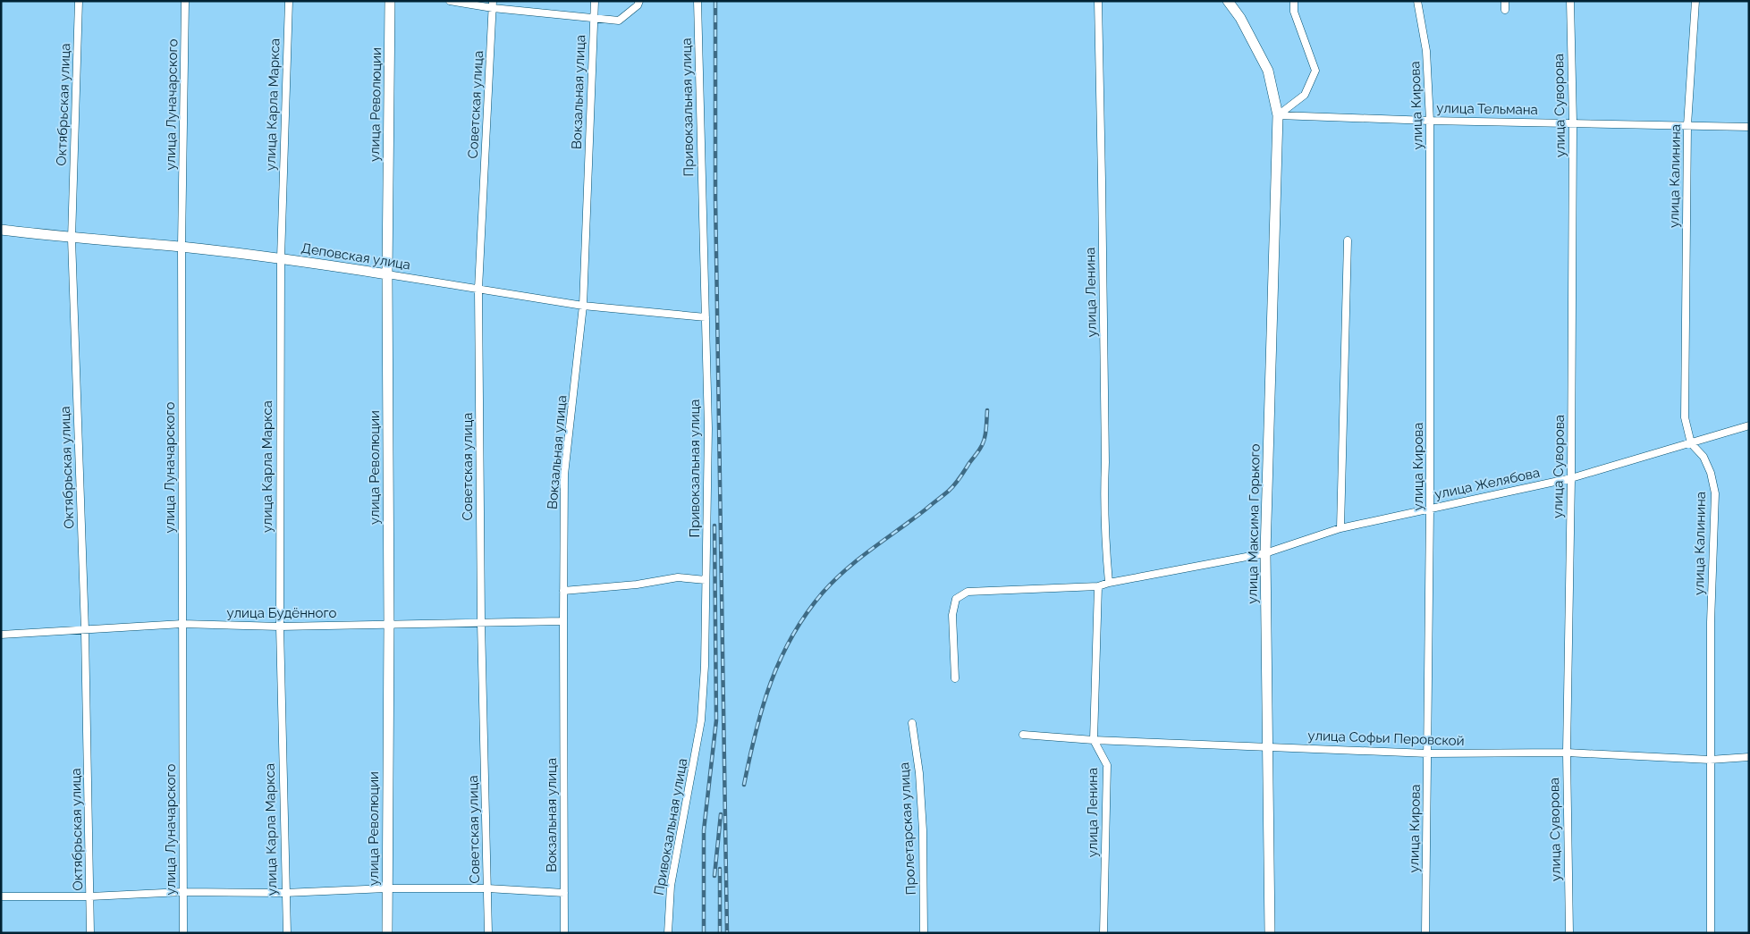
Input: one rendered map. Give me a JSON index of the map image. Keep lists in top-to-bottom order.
{
  "streets": {
    "street": [
      "Вокзальная улица",
      "Октябрьская улица",
      "улица Луначарского",
      "улица Карла Маркса",
      "улица Революции",
      "Советская улица",
      "улица Кирова",
      "улица Суворова",
      "Привокзальная улица",
      "улица Тельмана",
      "улица Калинина",
      "Деповская улица",
      "улица Ленина",
      "улица Желябова",
      "улица Максима Горького",
      "улица Будённого",
      "улица Софьи Перовской",
      "Пролетарская улица"
    ]
  },
  "crossings": [
    ["Вокзальная улица", "Деповская улица"],
    ["Вокзальная улица", "улица Будённого"],
    ["Октябрьская улица", "Деповская улица"],
    ["Октябрьская улица", "улица Будённого"],
    ["улица Луначарского", "Деповская улица"],
    ["улица Луначарского", "улица Будённого"],
    ["улица Карла Маркса", "Деповская улица"],
    ["улица Карла Маркса", "улица Будённого"],
    ["улица Революции", "Деповская улица"],
    ["улица Революции", "улица Будённого"],
    ["Советская улица", "Деповская улица"],
    ["Советская улица", "улица Будённого"],
    ["улица Кирова", "улица Тельмана"],
    ["улица Кирова", "улица Желябова"],
    ["улица Кирова", "улица Софьи Перовской"],
    ["улица Суворова", "улица Тельмана"],
    ["улица Суворова", "улица Желябова"],
    ["улица Суворова", "улица Софьи Перовской"],
    ["Привокзальная улица", "Деповская улица"],
    ["улица Тельмана", "улица Калинина"],
    ["улица Тельмана", "улица Максима Горького"],
    ["улица Калинина", "улица Желябова"],
    ["улица Калинина", "улица Софьи Перовской"],
    ["улица Ленина", "улица Желябова"],
    ["улица Ленина", "улица Софьи Перовской"],
    ["улица Желябова", "улица Максима Горького"],
    ["улица Максима Горького", "улица Софьи Перовской"]
  ]
}
